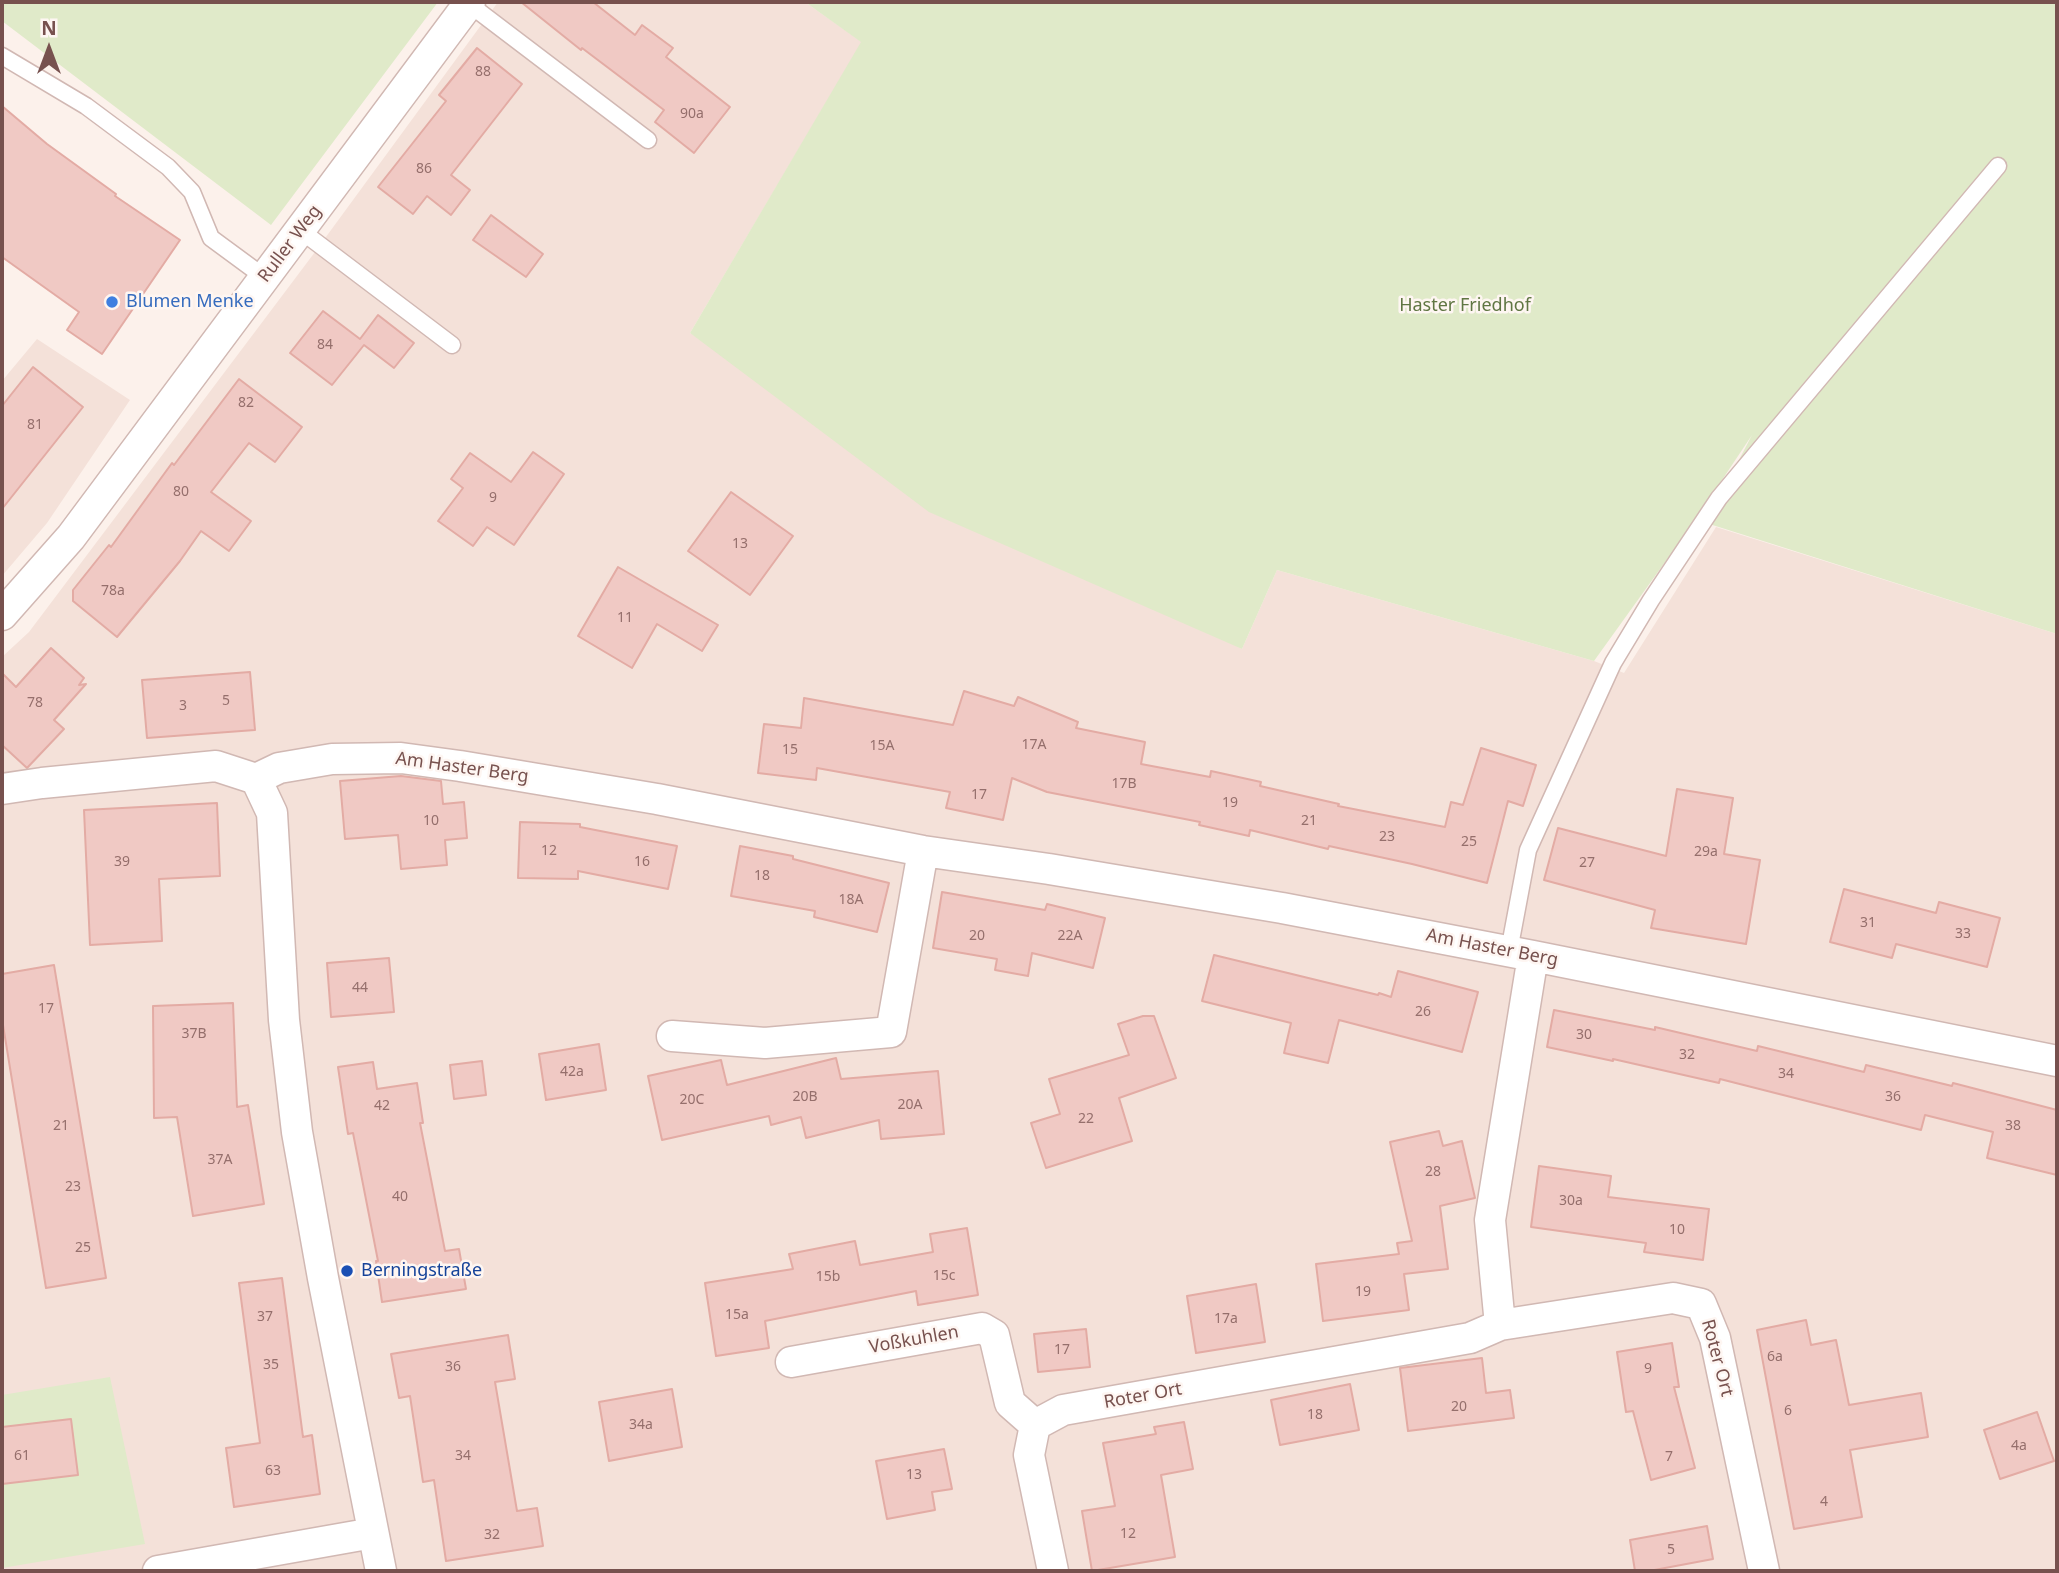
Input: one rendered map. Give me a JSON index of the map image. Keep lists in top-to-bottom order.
{
  "streets": {
    "street": [
      "Ruller Weg",
      "Am Haster Berg",
      "Voßkuhlen",
      "Roter Ort"
    ]
  },
  "crossings": [
    ["Voßkuhlen", "Roter Ort"]
  ],
  "parks": ["Haster Friedhof"],
  "places": ["Blumen Menke", "Berningstraße"],
  "house_numbers": [
    "88",
    "90a",
    "86",
    "84",
    "82",
    "81",
    "80",
    "9",
    "13",
    "78a",
    "11",
    "5",
    "78",
    "3",
    "17A",
    "15A",
    "15",
    "17B",
    "17",
    "19",
    "10",
    "21",
    "23",
    "25",
    "12",
    "29a",
    "39",
    "16",
    "27",
    "18",
    "18A",
    "31",
    "33",
    "20",
    "22A",
    "44",
    "17",
    "26",
    "37B",
    "30",
    "32",
    "42a",
    "34",
    "20B",
    "36",
    "20C",
    "20A",
    "42",
    "22",
    "21",
    "38",
    "37A",
    "28",
    "23",
    "40",
    "30a",
    "10",
    "25",
    "15c",
    "15b",
    "19",
    "15a",
    "37",
    "17a",
    "17",
    "6a",
    "35",
    "36",
    "9",
    "20",
    "6",
    "18",
    "34a",
    "4a",
    "61",
    "34",
    "7",
    "63",
    "13",
    "4",
    "12",
    "32",
    "5"
  ],
  "north": "top"
}
